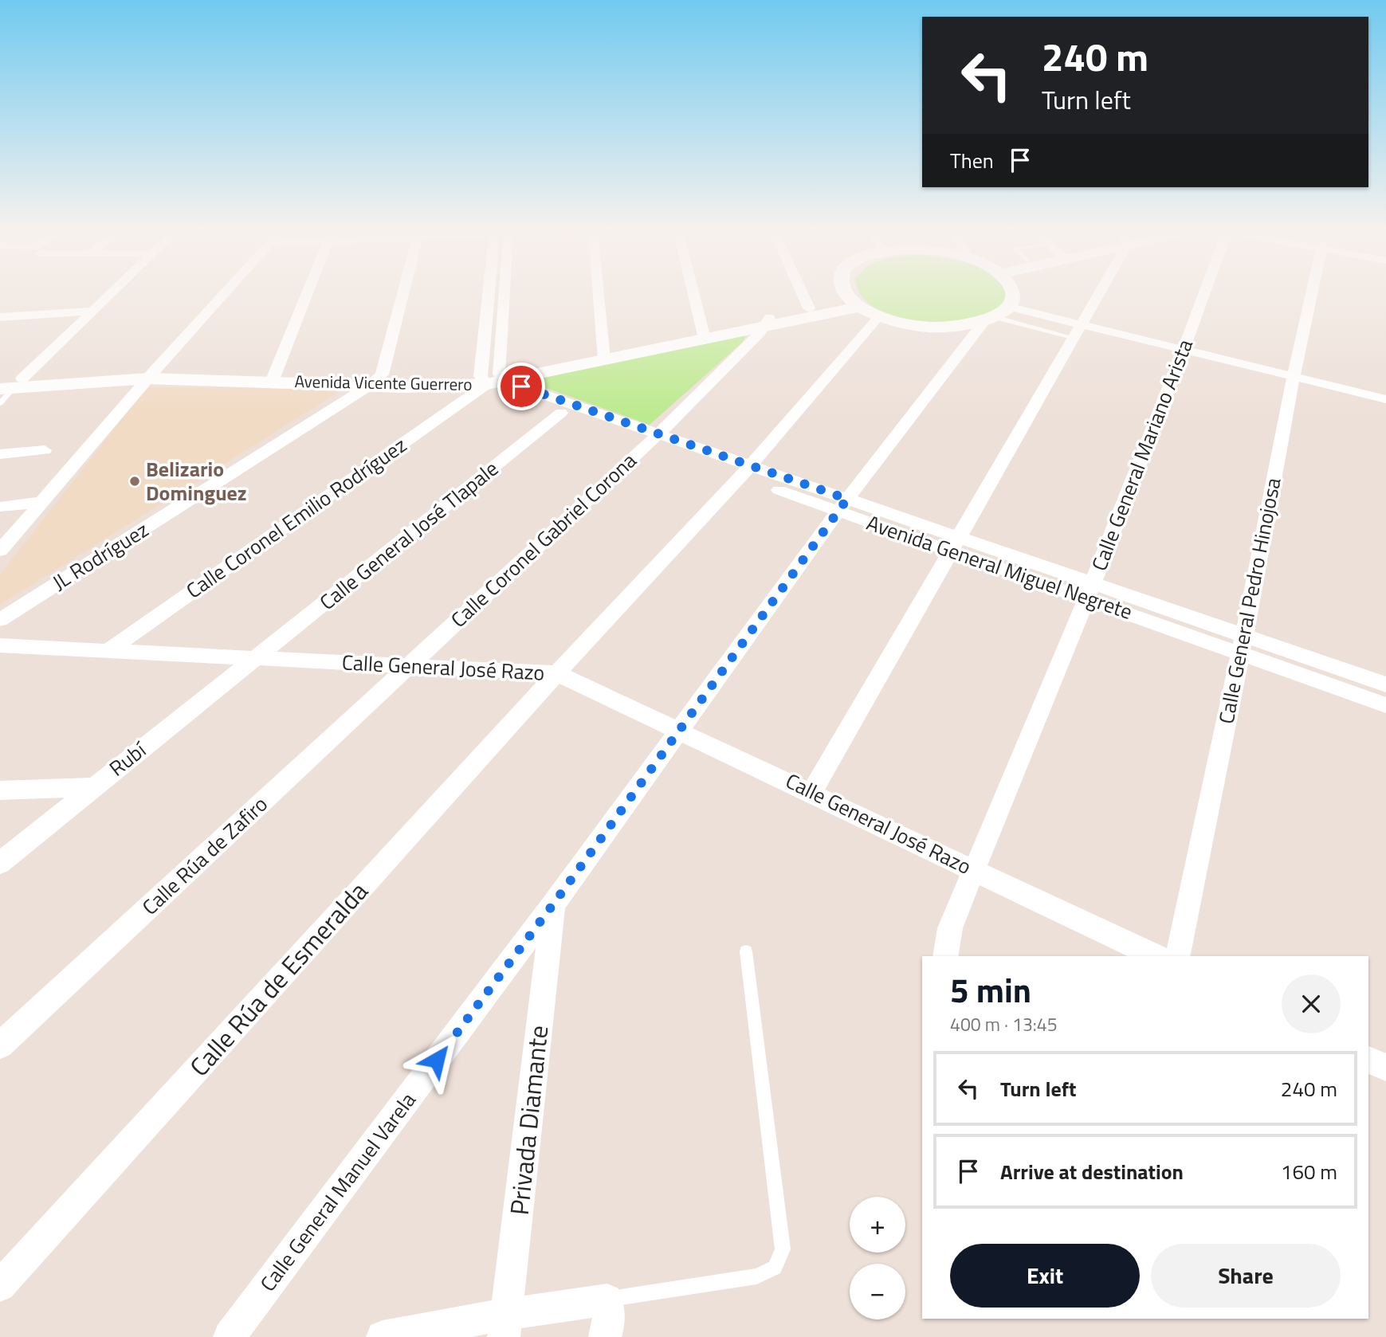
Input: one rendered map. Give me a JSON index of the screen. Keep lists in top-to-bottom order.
{
  "streets": {
    "main road": ["Avenida Vicente Guerrero"],
    "street": [
      "Calle General Mariano Arista",
      "Calle Coronel Emilio Rodríguez",
      "Calle General José Tlapale",
      "Calle Coronel Gabriel Corona",
      "JL Rodríguez",
      "Avenida General Miguel Negrete",
      "Calle General Pedro Hinojosa",
      "Calle General José Razo",
      "Rubí",
      "Calle Rúa de Zafiro",
      "Calle Rúa de Esmeralda",
      "Privada Diamante",
      "Calle General Manuel Varela"
    ]
  },
  "crossings": [
    ["Avenida Vicente Guerrero", "Calle Coronel Emilio Rodríguez"],
    ["Avenida Vicente Guerrero", "Calle Coronel Gabriel Corona"],
    ["Avenida Vicente Guerrero", "JL Rodríguez"],
    ["Avenida Vicente Guerrero", "Avenida General Miguel Negrete"],
    ["Calle General Mariano Arista", "Avenida General Miguel Negrete"],
    ["Calle General Mariano Arista", "Calle General José Razo"],
    ["Calle Coronel Emilio Rodríguez", "Avenida General Miguel Negrete"],
    ["Calle Coronel Emilio Rodríguez", "Calle General José Razo"],
    ["Calle General José Tlapale", "Avenida General Miguel Negrete"],
    ["Calle General José Tlapale", "Calle General José Razo"],
    ["Calle General José Tlapale", "Rubí"],
    ["Calle Coronel Gabriel Corona", "Avenida General Miguel Negrete"],
    ["Calle Coronel Gabriel Corona", "Calle General José Razo"],
    ["Calle Coronel Gabriel Corona", "Calle Rúa de Zafiro"],
    ["Avenida General Miguel Negrete", "Calle General Pedro Hinojosa"],
    ["Avenida General Miguel Negrete", "Calle Rúa de Esmeralda"],
    ["Avenida General Miguel Negrete", "Calle General Manuel Varela"],
    ["Calle General José Razo", "Rubí"],
    ["Calle General José Razo", "Calle Rúa de Zafiro"],
    ["Calle General José Razo", "Calle Rúa de Esmeralda"],
    ["Calle General José Razo", "Calle General Manuel Varela"],
    ["Privada Diamante", "Calle General Manuel Varela"]
  ],
  "places": ["Belizario Dominguez"],
  "page": {
    "turn": ["240 m", "Turn left"],
    "then": "Then",
    "heading": ["5 min", "400 m · 13:45"],
    "list": [
      {
        "name": "Turn left",
        "value": "240 m"
      },
      {
        "name": "Arrive at destination",
        "value": "160 m"
      }
    ],
    "map_buttons": ["+", "−"],
    "buttons": ["Exit", "Share"]
  }
}
